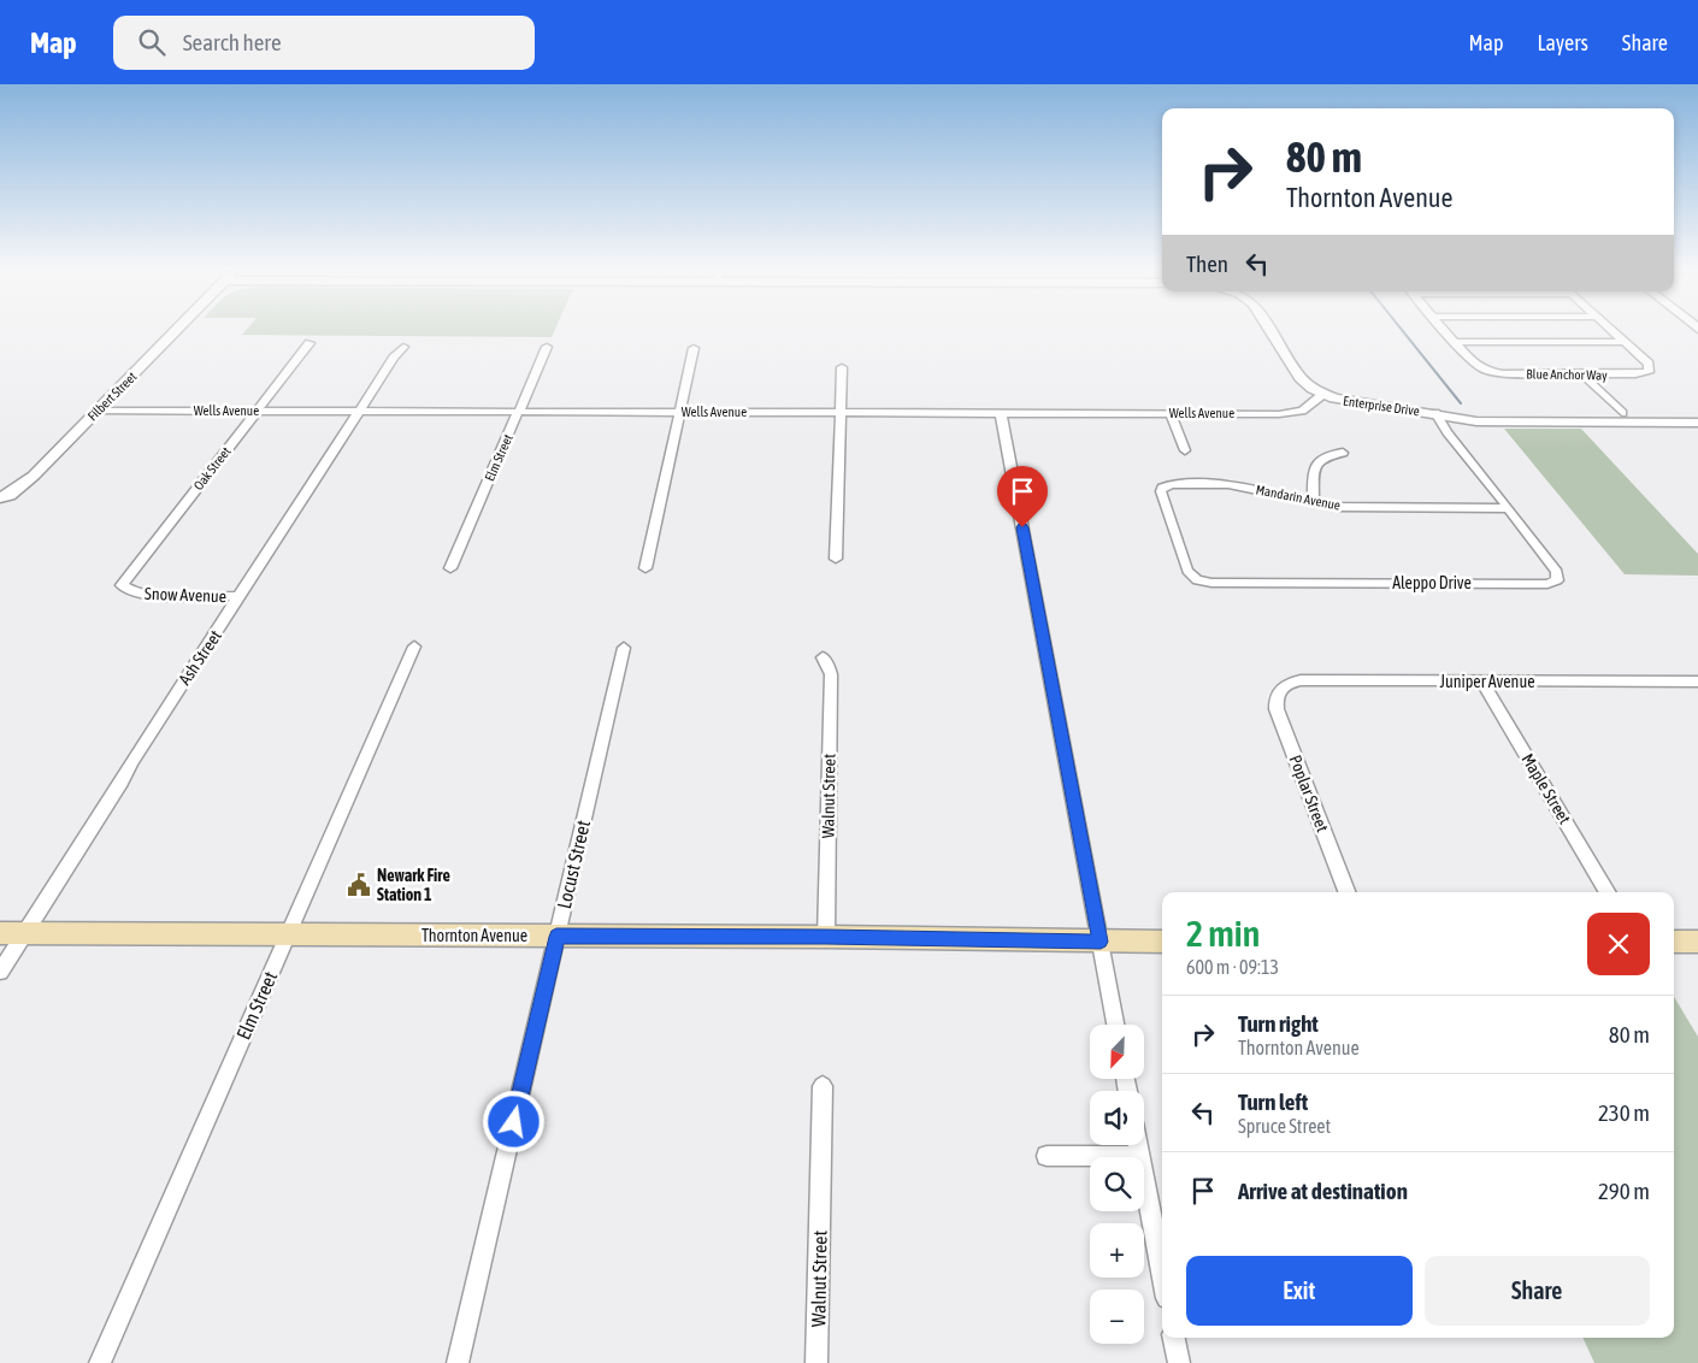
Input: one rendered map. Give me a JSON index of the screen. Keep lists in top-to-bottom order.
{
  "streets": {
    "main road": ["Thornton Avenue"],
    "street": [
      "Blue Anchor Way",
      "Filbert Street",
      "Enterprise Drive",
      "Wells Avenue",
      "Elm Street",
      "Oak Street",
      "Mandarin Avenue",
      "Aleppo Drive",
      "Snow Avenue",
      "Ash Street",
      "Juniper Avenue",
      "Maple Street",
      "Poplar Street",
      "Walnut Street",
      "Locust Street"
    ]
  },
  "crossings": [
    ["Filbert Street", "Wells Avenue"],
    ["Enterprise Drive", "Wells Avenue"],
    ["Enterprise Drive", "Aleppo Drive"],
    ["Wells Avenue", "Elm Street"],
    ["Wells Avenue", "Oak Street"],
    ["Wells Avenue", "Ash Street"],
    ["Elm Street", "Thornton Avenue"],
    ["Oak Street", "Snow Avenue"],
    ["Mandarin Avenue", "Aleppo Drive"],
    ["Snow Avenue", "Ash Street"],
    ["Ash Street", "Thornton Avenue"],
    ["Juniper Avenue", "Maple Street"],
    ["Juniper Avenue", "Poplar Street"],
    ["Walnut Street", "Thornton Avenue"],
    ["Locust Street", "Thornton Avenue"]
  ],
  "places": {
    "public building": ["Newark Fire Station 1"]
  },
  "north": "bottom left",
  "page": {
    "header": "Map",
    "search": "Search here",
    "nav": ["Map", "Layers", "Share"],
    "turn": ["80 m", "Thornton Avenue"],
    "then": "Then",
    "heading": ["2 min", "600 m · 09:13"],
    "list": [
      {
        "name": "Turn right",
        "note": "Thornton Avenue",
        "value": "80 m"
      },
      {
        "name": "Turn left",
        "note": "Spruce Street",
        "value": "230 m"
      },
      {
        "name": "Arrive at destination",
        "value": "290 m"
      }
    ],
    "map_buttons": ["+", "−"],
    "buttons": ["Exit", "Share"]
  }
}
